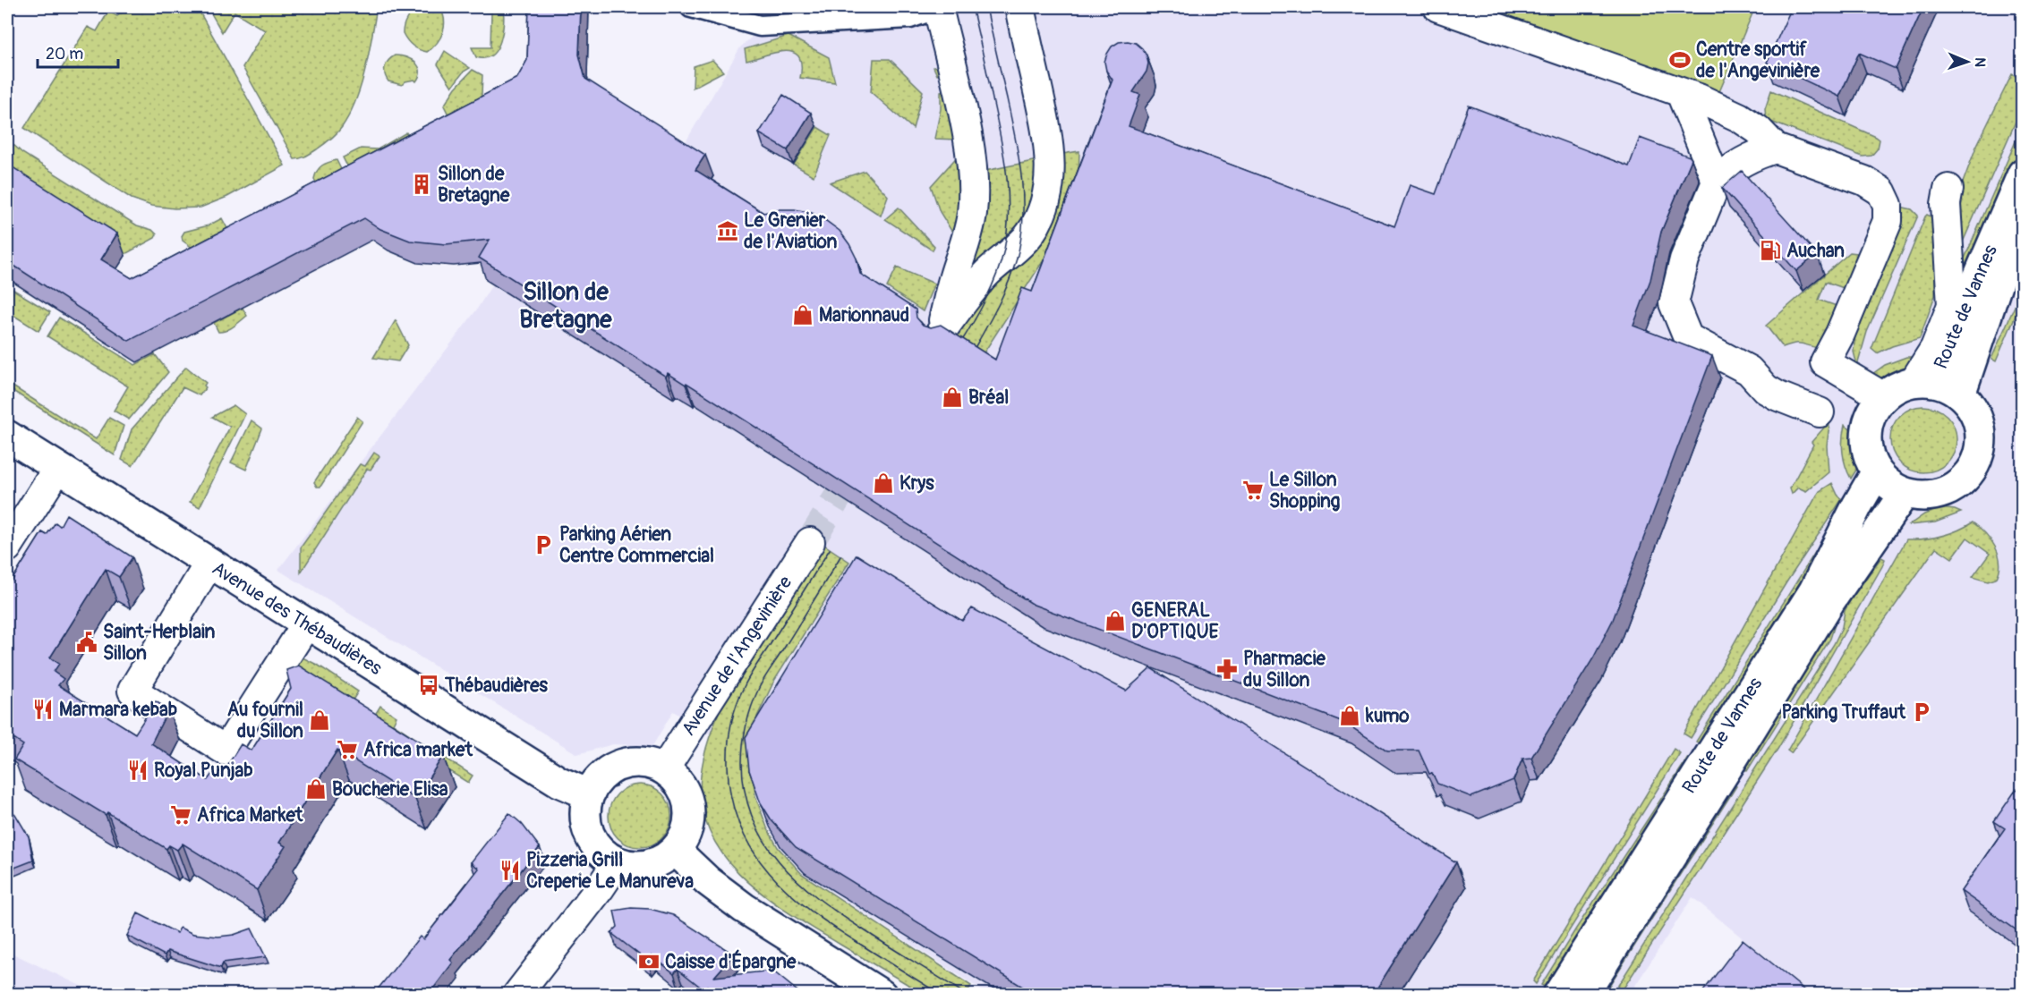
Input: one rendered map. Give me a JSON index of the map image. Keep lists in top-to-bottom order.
{
  "streets": {
    "main road": ["Route de Vannes", "Avenue des Thébaudières"],
    "street": ["Avenue de l'Angevinière"]
  },
  "crossings": [
    ["Avenue des Thébaudières", "Avenue de l'Angevinière"]
  ],
  "districts": ["Sillon de Bretagne"],
  "places": {
    "sports": ["Centre sportif de l'Angevinière"],
    "building": ["Sillon de Bretagne"],
    "museum": ["Le Grenier de l'Aviation"],
    "fuel station": ["Auchan"],
    "shop": [
      "Marionnaud",
      "Bréal",
      "Krys",
      "GENERAL D'OPTIQUE",
      "kumo",
      "Au fournil du Sillon",
      "Boucherie Elisa"
    ],
    "supermarket": ["Le Sillon Shopping", "Africa market", "Africa Market"],
    "parking": ["Parking Aérien Centre Commercial", "Parking Truffaut"],
    "public building": ["Saint-Herblain Sillon"],
    "pharmacy": ["Pharmacie du Sillon"],
    "bus stop": ["Thébaudières"],
    "restaurant": ["Marmara kebab", "Royal Punjab", "Pizzeria Grill Creperie Le Manureva"],
    "bank": ["Caisse d'Épargne"]
  },
  "scale_bar": "20 m",
  "north": "right"
}
